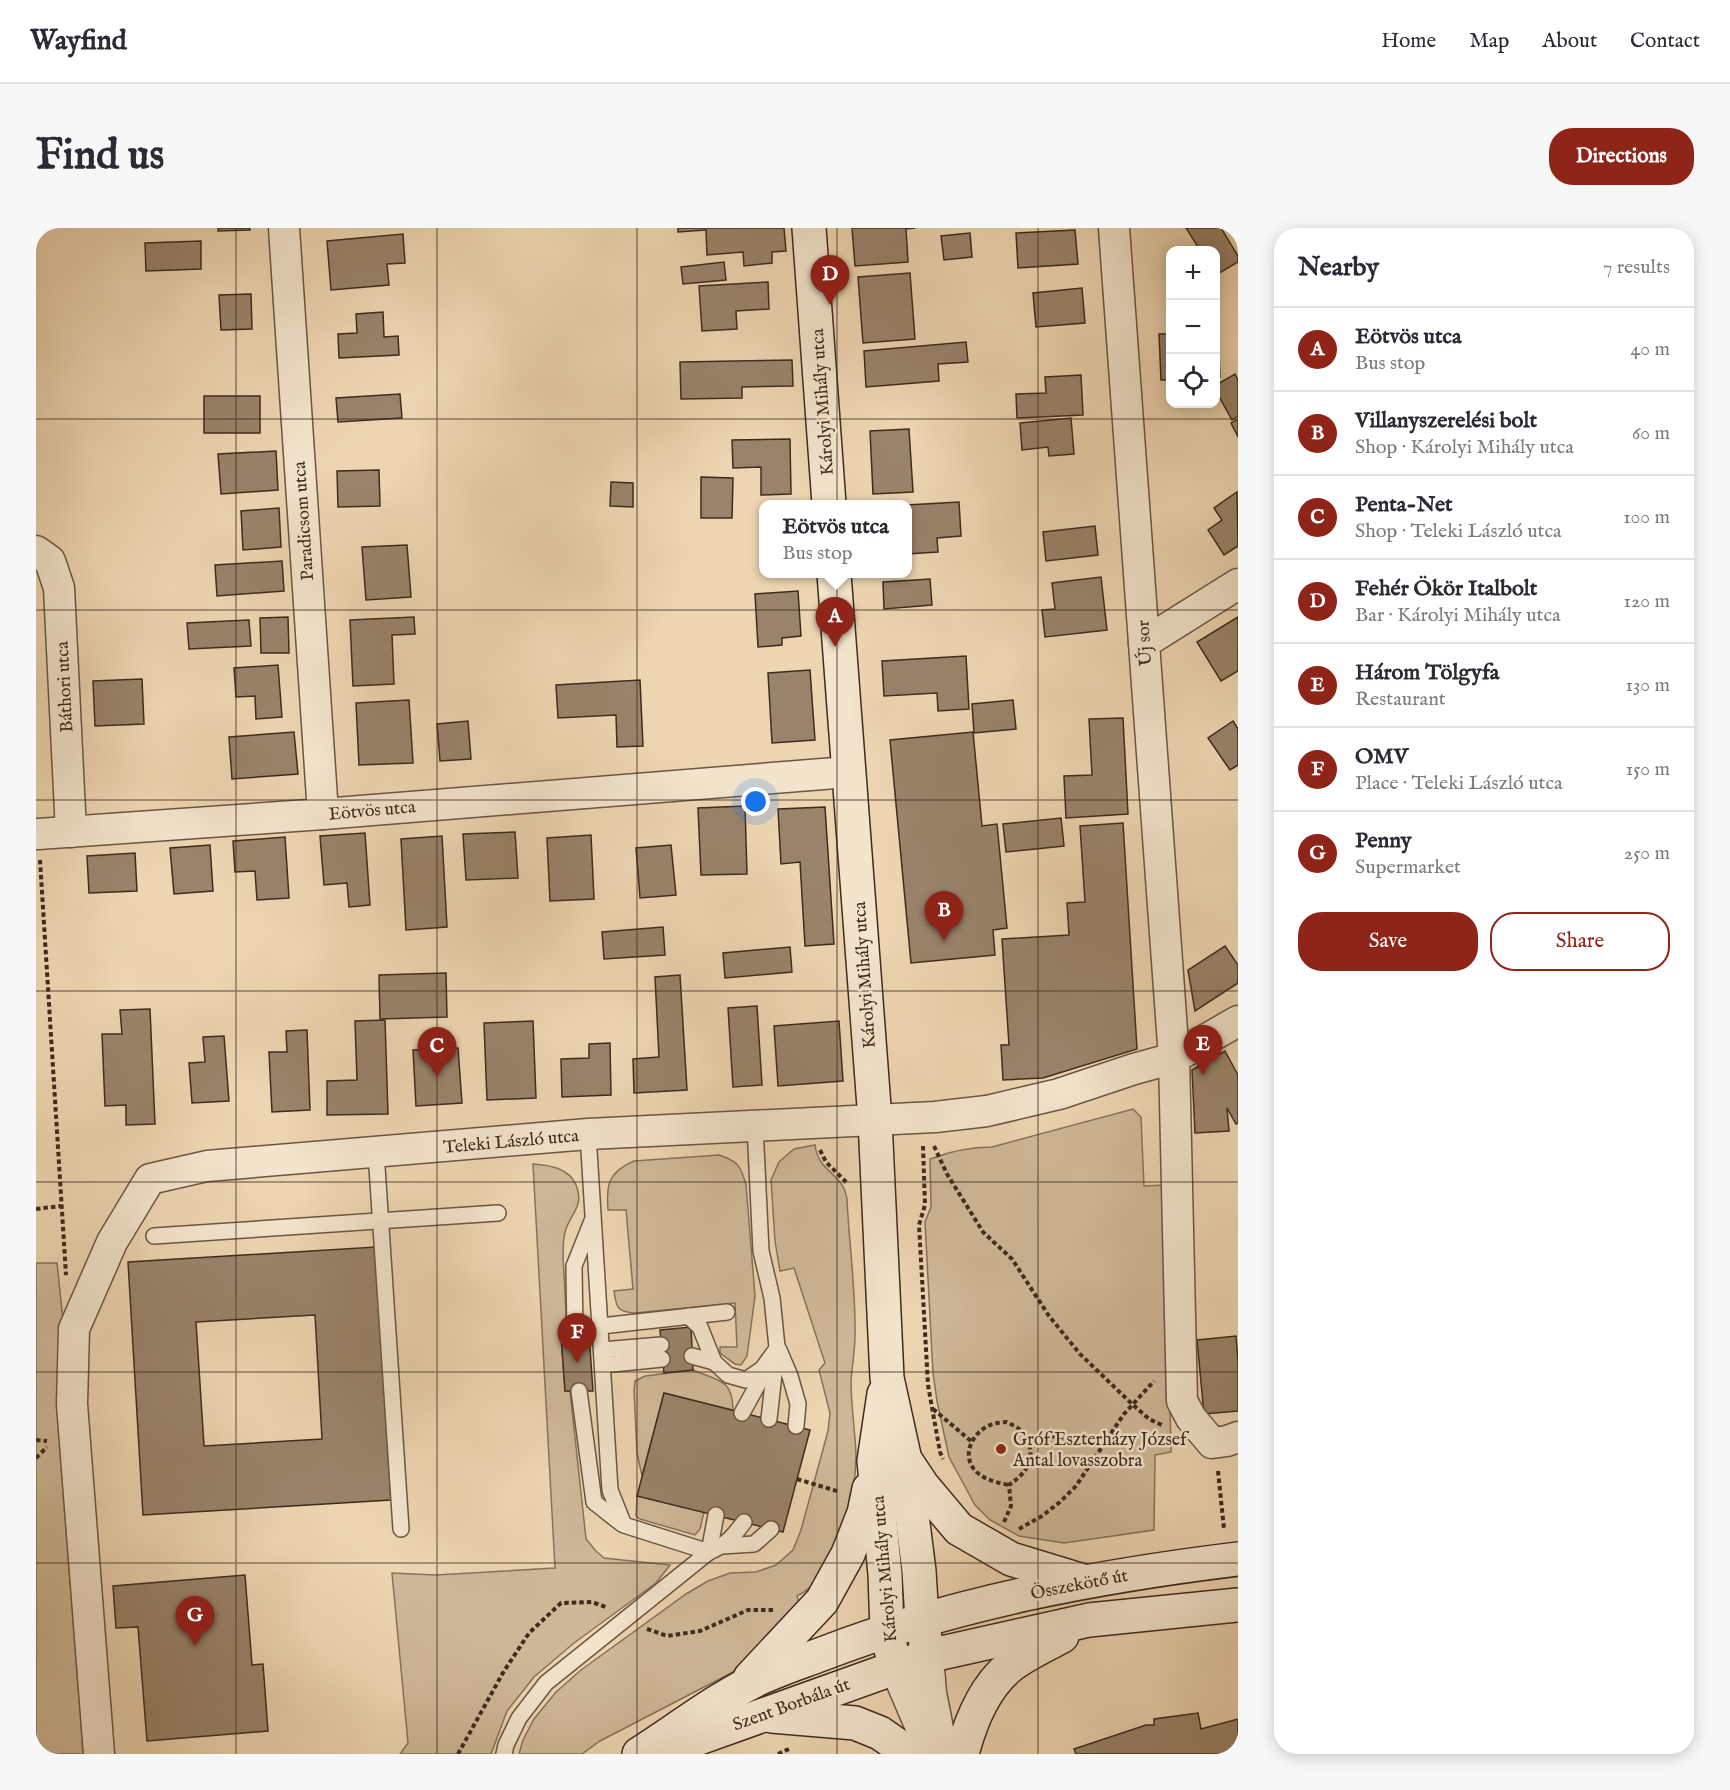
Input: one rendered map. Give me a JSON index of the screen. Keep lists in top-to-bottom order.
{
  "streets": {
    "street": [
      "Károlyi Mihály utca",
      "Paradicsom utca",
      "Új sor",
      "Báthori utca",
      "Eötvös utca",
      "Teleki László utca",
      "Összekötő út",
      "Szent Borbála út"
    ]
  },
  "crossings": [
    ["Károlyi Mihály utca", "Eötvös utca"],
    ["Károlyi Mihály utca", "Teleki László utca"],
    ["Károlyi Mihály utca", "Összekötő út"],
    ["Károlyi Mihály utca", "Szent Borbála út"],
    ["Paradicsom utca", "Eötvös utca"],
    ["Új sor", "Teleki László utca"],
    ["Báthori utca", "Eötvös utca"],
    ["Összekötő út", "Szent Borbála út"]
  ],
  "places": ["Gróf Eszterházy József Antal lovasszobra"],
  "page": {
    "header": "Wayfind",
    "nav": [
      "Home",
      "Map",
      "About",
      "Contact"
    ],
    "buttons": [
      "Directions",
      ["Save", "Share"]
    ],
    "title": "Find us",
    "heading": ["Nearby", "7 results"],
    "map_buttons": ["+", "−"],
    "pins": [
      "D",
      "A",
      "B",
      "E",
      "C",
      "F",
      "G"
    ],
    "list": [
      {
        "mark": "A",
        "name": "Eötvös utca",
        "note": "Bus stop",
        "value": "40 m"
      },
      {
        "mark": "B",
        "name": "Villanyszerelési bolt",
        "note": "Shop · Károlyi Mihály utca",
        "value": "60 m"
      },
      {
        "mark": "C",
        "name": "Penta-Net",
        "note": "Shop · Teleki László utca",
        "value": "100 m"
      },
      {
        "mark": "D",
        "name": "Fehér Ökör Italbolt",
        "note": "Bar · Károlyi Mihály utca",
        "value": "120 m"
      },
      {
        "mark": "E",
        "name": "Három Tölgyfa",
        "note": "Restaurant",
        "value": "130 m"
      },
      {
        "mark": "F",
        "name": "OMV",
        "note": "Place · Teleki László utca",
        "value": "150 m"
      },
      {
        "mark": "G",
        "name": "Penny",
        "note": "Supermarket",
        "value": "250 m"
      }
    ],
    "popup": ["Eötvös utca", "Bus stop"]
  }
}
